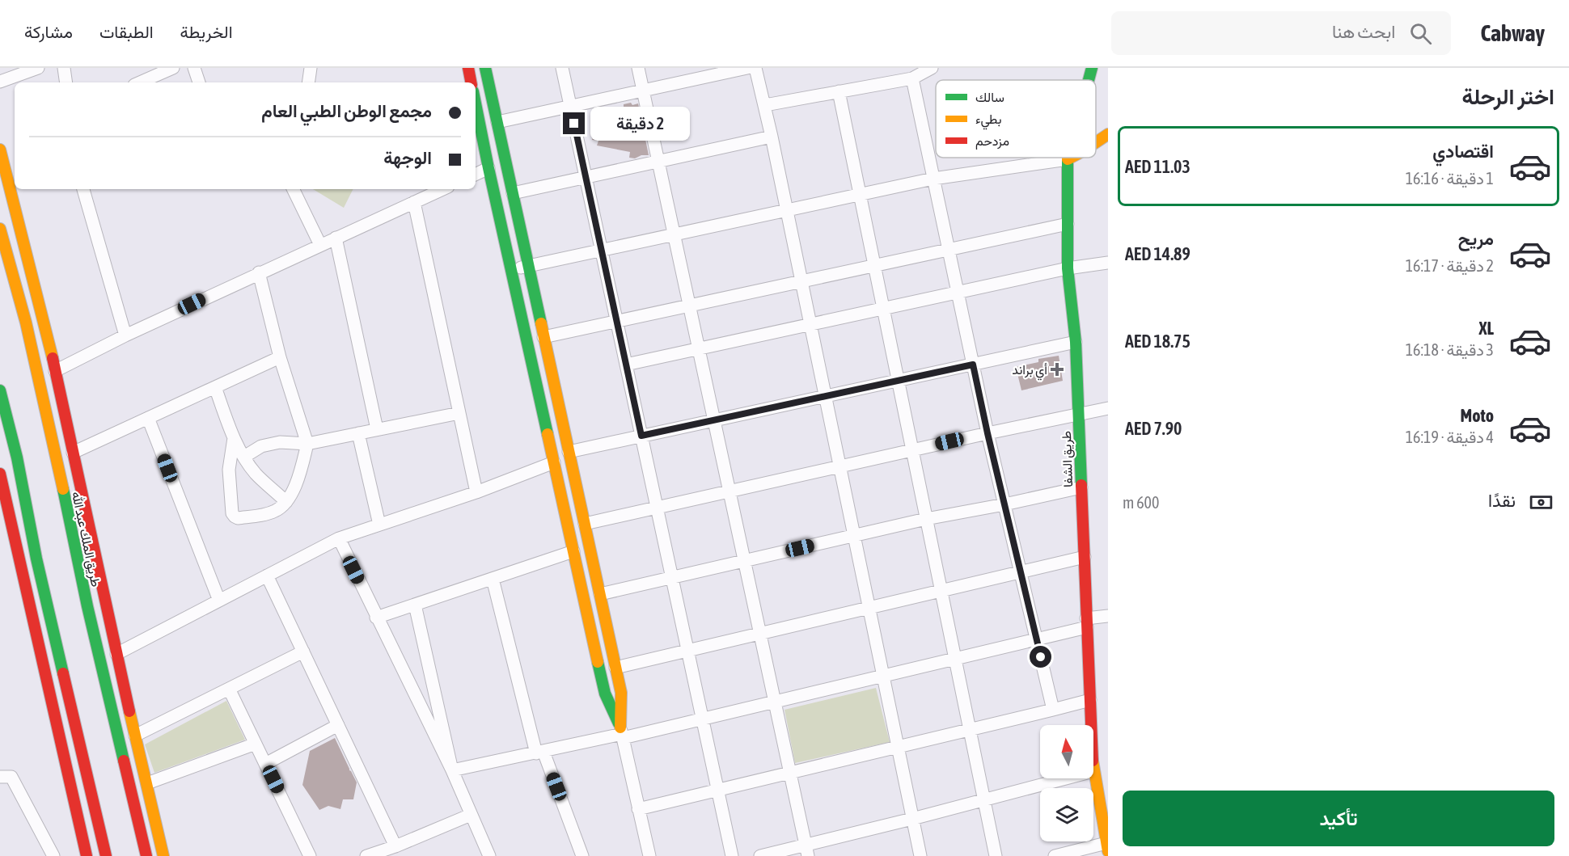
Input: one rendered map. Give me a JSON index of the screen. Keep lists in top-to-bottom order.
{
  "streets": {
    "street": ["طريق الشفا", "طريق الملك عبد الله"]
  },
  "places": {
    "health": ["أي براند"]
  },
  "legend": ["سالك", "بطيء", "مزدحم"],
  "north": "top",
  "page": {
    "header": "Cabway",
    "search": "ابحث هنا",
    "nav": ["الخريطة", "الطبقات", "مشاركة"],
    "heading": "اختر الرحلة",
    "banner": ["مجمع الوطن الطبي العام", "الوجهة"],
    "bubble": "2 دقيقة",
    "list": [
      {
        "name": "اقتصادي",
        "note": "1 دقيقة · 16:16",
        "value": "AED 11.03"
      },
      {
        "name": "مريح",
        "note": "2 دقيقة · 16:17",
        "value": "AED 14.89"
      },
      {
        "name": "XL",
        "note": "3 دقيقة · 16:18",
        "value": "AED 18.75"
      },
      {
        "name": "Moto",
        "note": "4 دقيقة · 16:19",
        "value": "AED 7.90"
      }
    ],
    "pay": ["نقدًا", "600 m"],
    "buttons": "تأكيد"
  }
}
